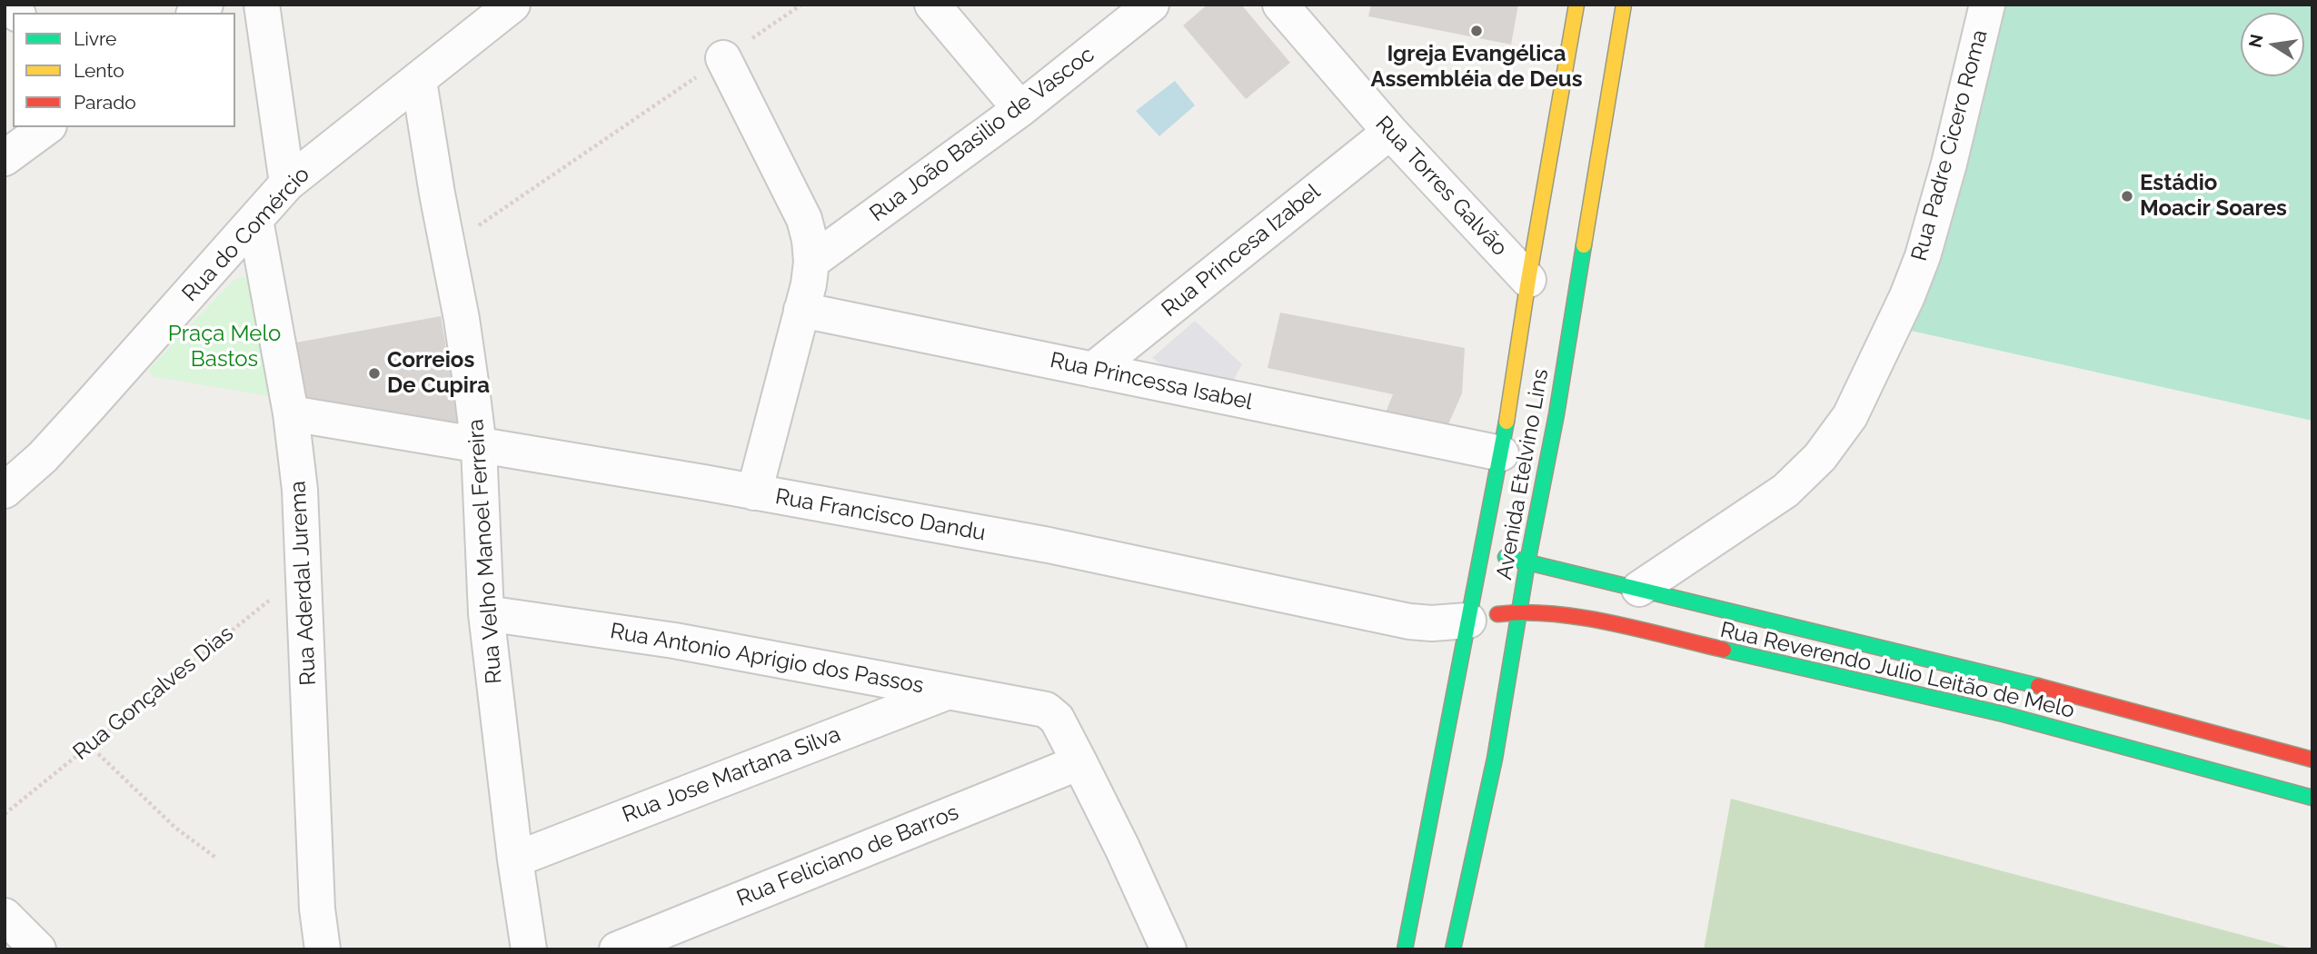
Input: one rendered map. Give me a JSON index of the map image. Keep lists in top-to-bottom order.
{
  "streets": {
    "main road": ["Avenida Etelvino Lins", "Rua Reverendo Julio Leitão de Melo"],
    "street": [
      "Rua João Basilio de Vascoc",
      "Rua Padre Cicero Roma",
      "Rua Torres Galvão",
      "Rua do Comércio",
      "Rua Princesa Izabel",
      "Rua Princessa Isabel",
      "Rua Francisco Dandu",
      "Rua Velho Manoel Ferreira",
      "Rua Aderdal Jurema",
      "Rua Antonio Aprigio dos Passos",
      "Rua Jose Martana Silva",
      "Rua Feliciano de Barros"
    ],
    "path": ["Rua Gonçalves Dias"]
  },
  "crossings": [
    ["Rua Padre Cicero Roma", "Rua Reverendo Julio Leitão de Melo"],
    ["Rua Torres Galvão", "Rua Princesa Izabel"],
    ["Rua Torres Galvão", "Avenida Etelvino Lins"],
    ["Rua do Comércio", "Rua Velho Manoel Ferreira"],
    ["Rua do Comércio", "Rua Aderdal Jurema"],
    ["Rua Princesa Izabel", "Rua Princessa Isabel"],
    ["Rua Princessa Isabel", "Avenida Etelvino Lins"],
    ["Avenida Etelvino Lins", "Rua Francisco Dandu"],
    ["Avenida Etelvino Lins", "Rua Reverendo Julio Leitão de Melo"],
    ["Rua Francisco Dandu", "Rua Velho Manoel Ferreira"],
    ["Rua Francisco Dandu", "Rua Aderdal Jurema"],
    ["Rua Francisco Dandu", "Rua Reverendo Julio Leitão de Melo"],
    ["Rua Velho Manoel Ferreira", "Rua Antonio Aprigio dos Passos"],
    ["Rua Velho Manoel Ferreira", "Rua Jose Martana Silva"],
    ["Rua Aderdal Jurema", "Rua Gonçalves Dias"],
    ["Rua Antonio Aprigio dos Passos", "Rua Jose Martana Silva"],
    ["Rua Antonio Aprigio dos Passos", "Rua Feliciano de Barros"]
  ],
  "parks": ["Praça Melo Bastos"],
  "places": ["Igreja Evangélica Assembléia de Deus", "Estádio Moacir Soares", "Correios De Cupira"],
  "legend": ["Livre", "Lento", "Parado"],
  "north": "left"
}
